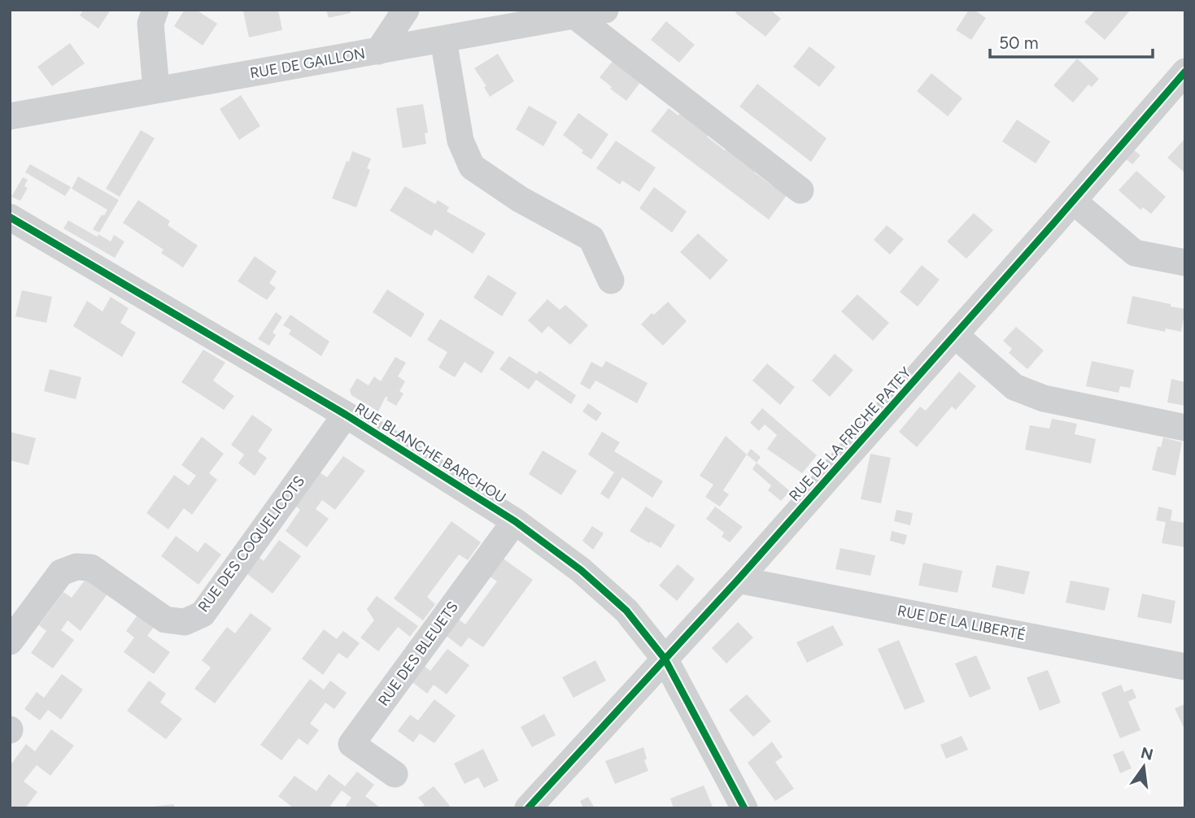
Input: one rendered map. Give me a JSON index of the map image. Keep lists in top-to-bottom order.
{
  "streets": {
    "street": [
      "RUE DE GAILLON",
      "RUE DE LA FRICHE PATEY",
      "RUE BLANCHE BARCHOU",
      "RUE DES COQUELICOTS",
      "RUE DE LA LIBERTÉ",
      "RUE DES BLEUETS"
    ]
  },
  "crossings": [
    ["RUE DE LA FRICHE PATEY", "RUE BLANCHE BARCHOU"],
    ["RUE DE LA FRICHE PATEY", "RUE DE LA LIBERTÉ"],
    ["RUE BLANCHE BARCHOU", "RUE DES COQUELICOTS"],
    ["RUE BLANCHE BARCHOU", "RUE DES BLEUETS"]
  ],
  "scale_bar": "50 m",
  "north": "top"
}
